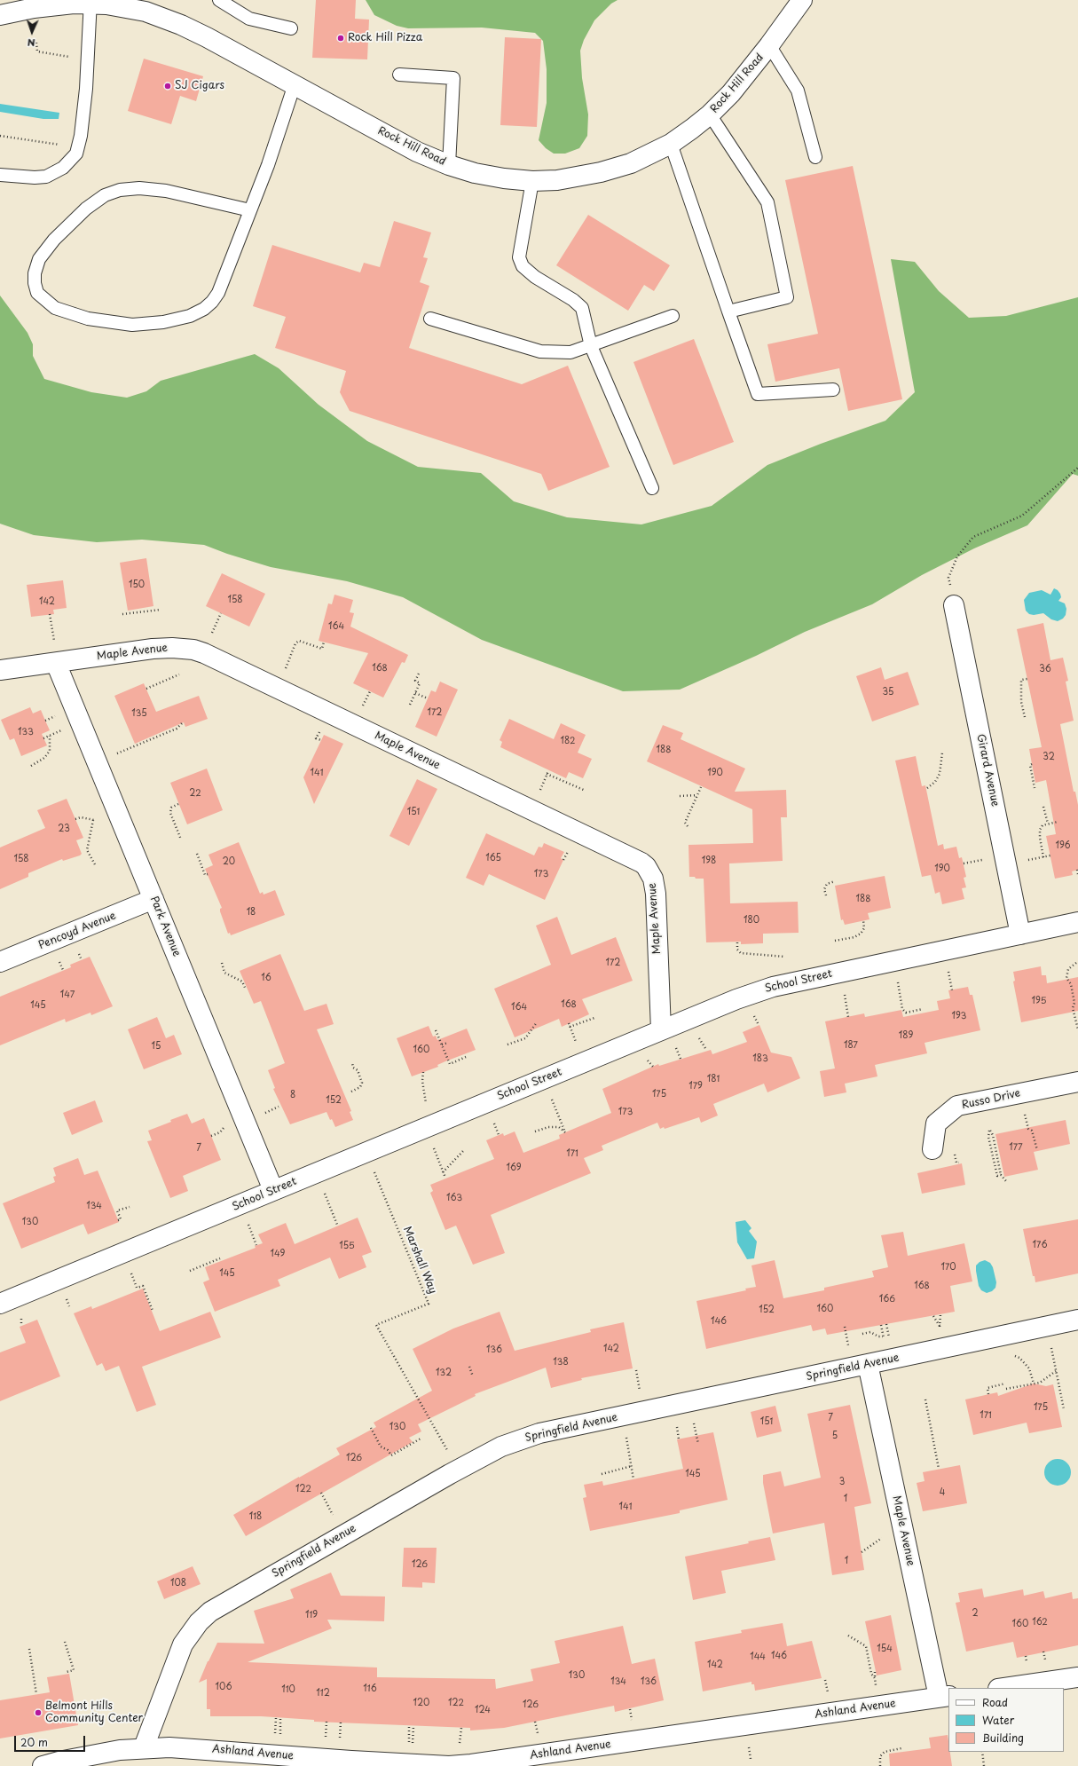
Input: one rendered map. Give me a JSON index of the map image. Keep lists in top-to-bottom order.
{
  "streets": {
    "street": [
      "Rock Hill Road",
      "Maple Avenue",
      "Girard Avenue",
      "Park Avenue",
      "Pencoyd Avenue",
      "School Street",
      "Russo Drive",
      "Springfield Avenue",
      "Ashland Avenue"
    ],
    "path": ["Marshall Way"]
  },
  "crossings": [
    ["Maple Avenue", "Park Avenue"],
    ["Maple Avenue", "School Street"],
    ["Maple Avenue", "Springfield Avenue"],
    ["Maple Avenue", "Ashland Avenue"],
    ["Girard Avenue", "School Street"],
    ["Park Avenue", "Pencoyd Avenue"],
    ["Park Avenue", "School Street"],
    ["Springfield Avenue", "Ashland Avenue"]
  ],
  "places": ["Rock Hill Pizza", "SJ Cigars", "Belmont Hills Community Center"],
  "house_numbers": [
    "150",
    "158",
    "142",
    "164",
    "168",
    "36",
    "35",
    "172",
    "135",
    "133",
    "182",
    "188",
    "32",
    "141",
    "190",
    "22",
    "151",
    "23",
    "196",
    "165",
    "158",
    "198",
    "20",
    "190",
    "173",
    "188",
    "18",
    "180",
    "172",
    "16",
    "147",
    "195",
    "168",
    "145",
    "164",
    "193",
    "189",
    "187",
    "15",
    "160",
    "183",
    "181",
    "179",
    "175",
    "8",
    "152",
    "173",
    "177",
    "7",
    "171",
    "169",
    "163",
    "134",
    "130",
    "176",
    "155",
    "149",
    "170",
    "145",
    "168",
    "166",
    "160",
    "152",
    "146",
    "142",
    "136",
    "138",
    "132",
    "175",
    "171",
    "7",
    "151",
    "130",
    "5",
    "126",
    "145",
    "3",
    "122",
    "4",
    "1",
    "141",
    "118",
    "1",
    "126",
    "108",
    "2",
    "119",
    "162",
    "160",
    "154",
    "146",
    "144",
    "142",
    "130",
    "134",
    "136",
    "106",
    "116",
    "110",
    "112",
    "120",
    "122",
    "126",
    "124"
  ],
  "legend": ["Road", "Water", "Building"],
  "scale_bar": "20 m",
  "north": "bottom"
}
